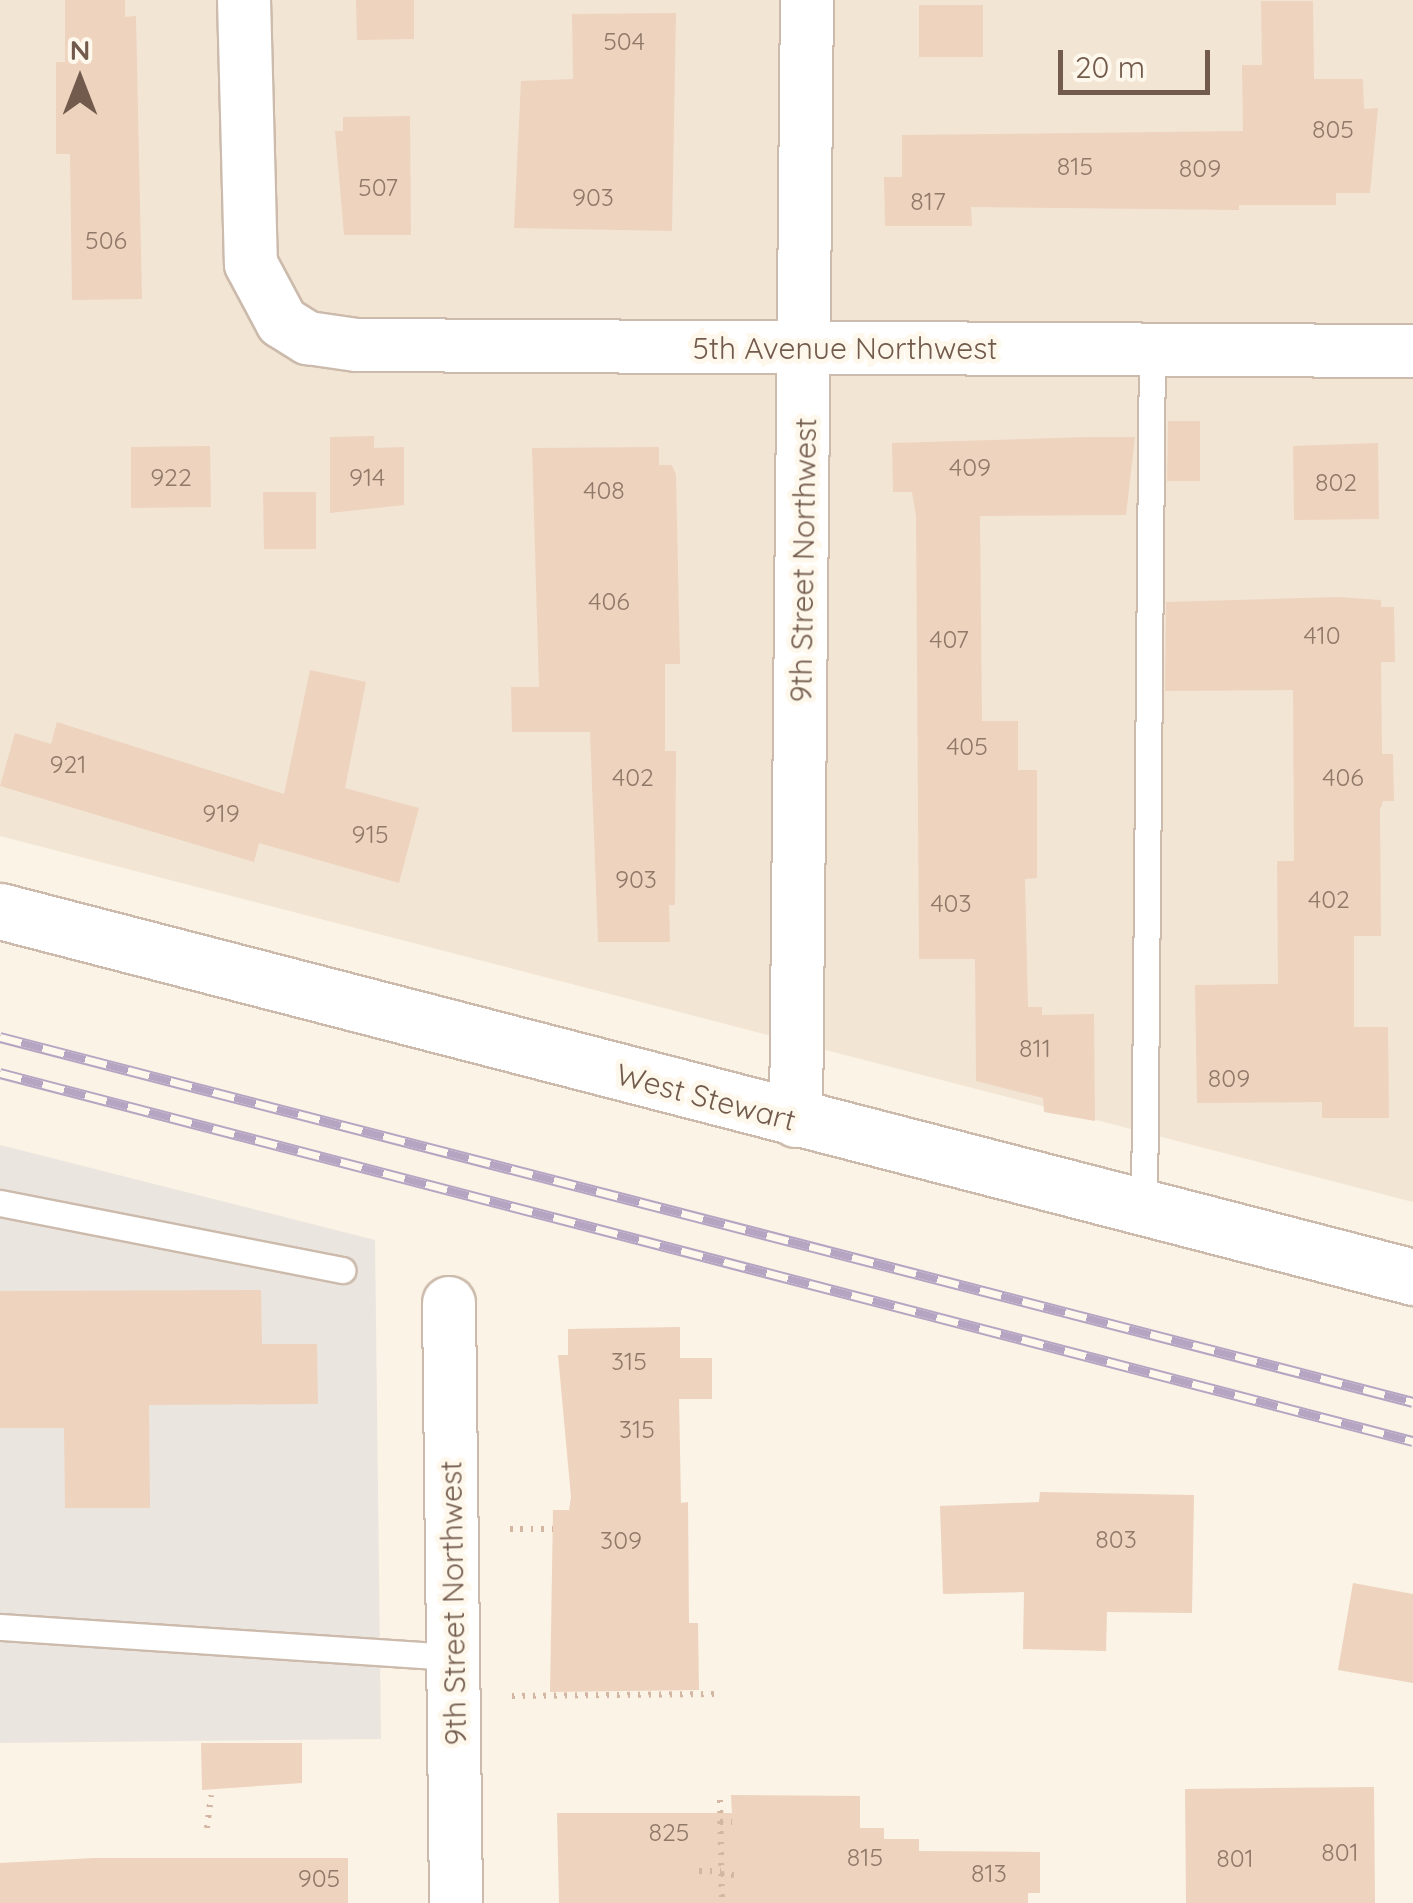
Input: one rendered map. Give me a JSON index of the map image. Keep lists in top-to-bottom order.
{
  "streets": {
    "street": ["5th Avenue Northwest", "9th Street Northwest", "West Stewart"]
  },
  "crossings": [
    ["5th Avenue Northwest", "9th Street Northwest"],
    ["9th Street Northwest", "West Stewart"]
  ],
  "house_numbers": [
    "504",
    "805",
    "815",
    "809",
    "507",
    "903",
    "817",
    "506",
    "409",
    "922",
    "914",
    "802",
    "408",
    "406",
    "410",
    "407",
    "405",
    "921",
    "402",
    "406",
    "919",
    "915",
    "903",
    "402",
    "403",
    "811",
    "809",
    "315",
    "315",
    "803",
    "309",
    "825",
    "801",
    "815",
    "801",
    "813",
    "905"
  ],
  "scale_bar": "20 m",
  "north": "top"
}
